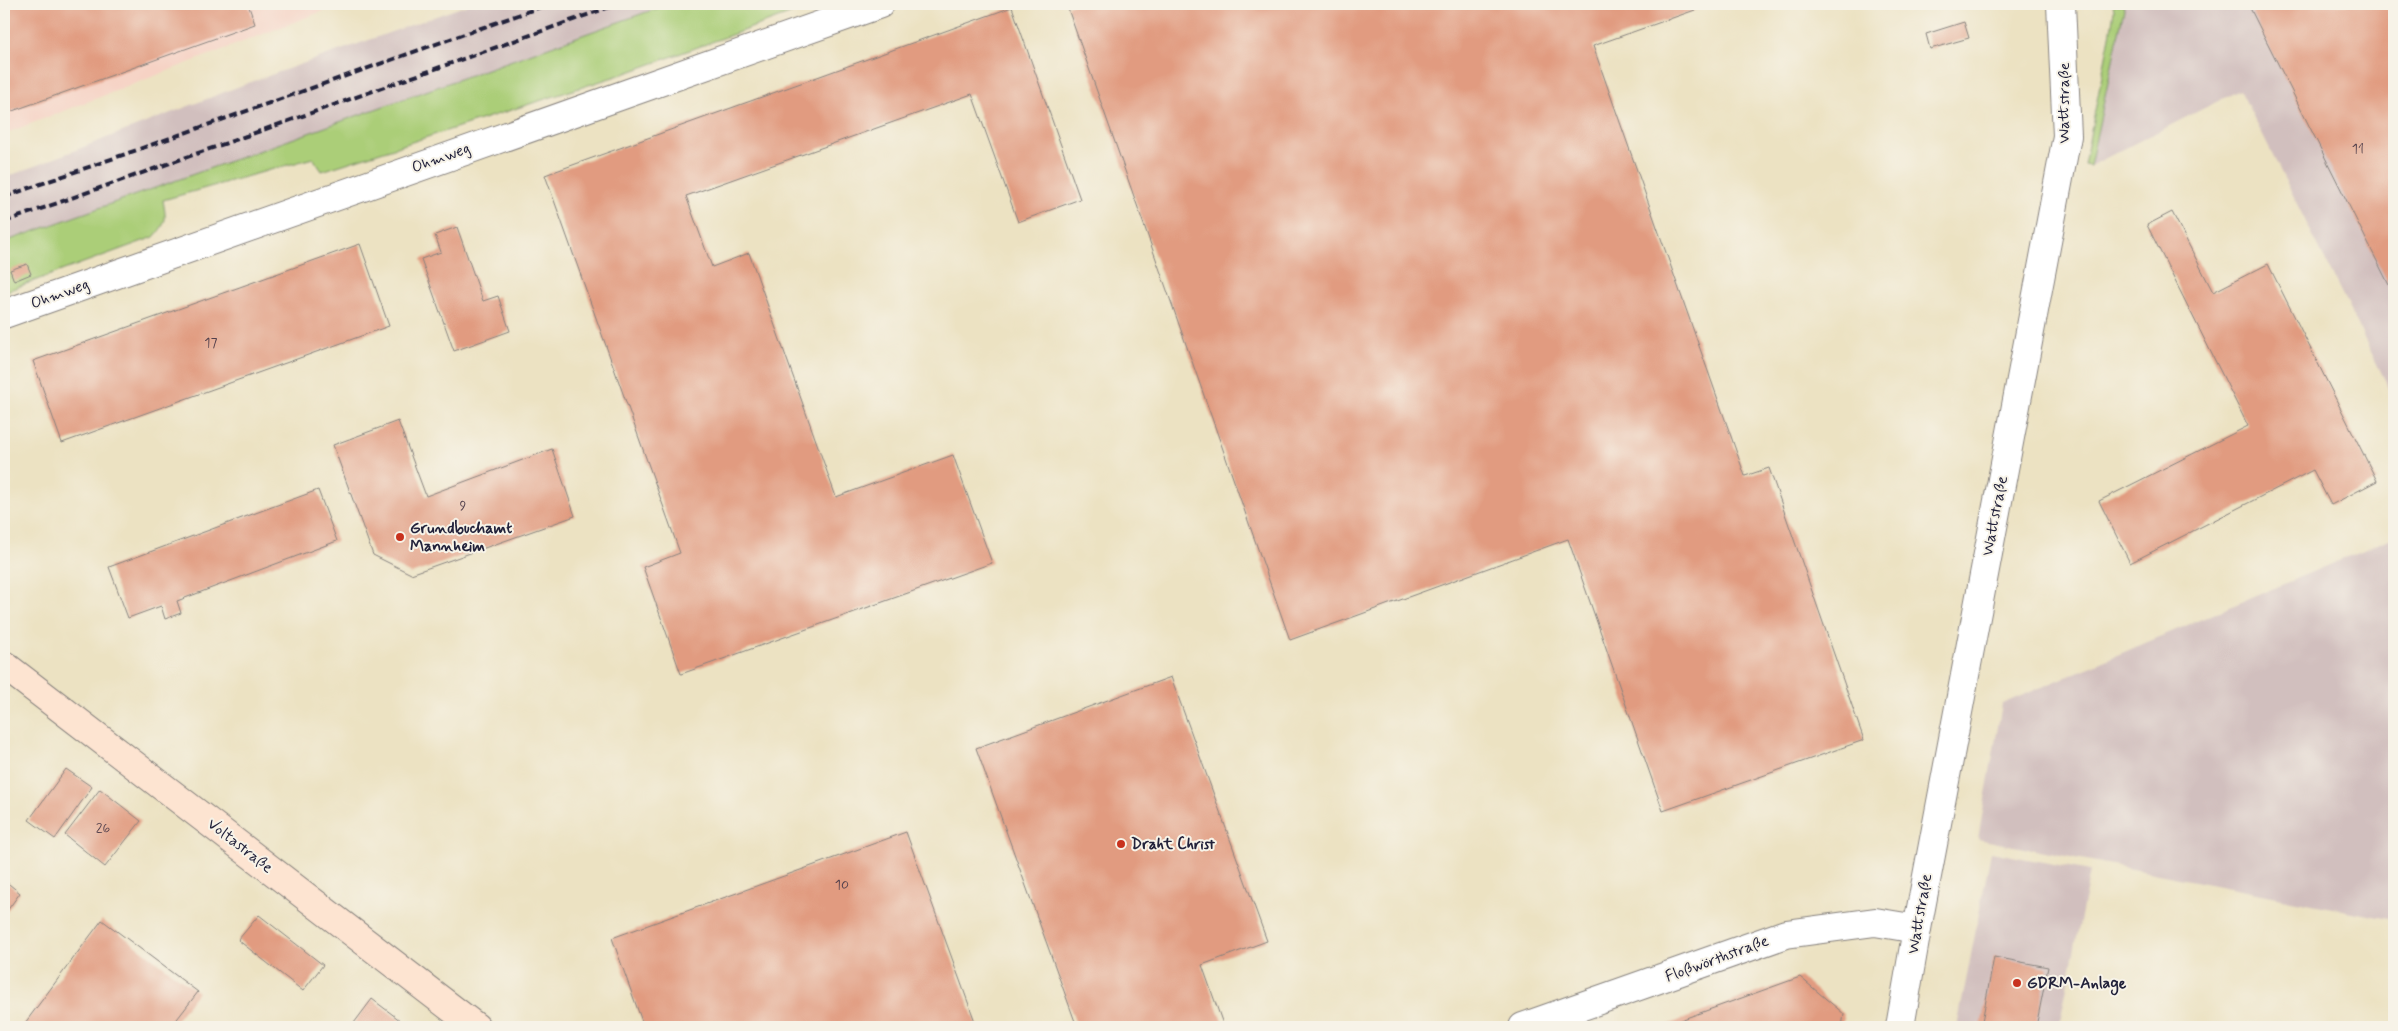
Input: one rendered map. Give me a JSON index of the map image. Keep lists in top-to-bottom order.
{
  "streets": {
    "main road": ["Voltastraße"],
    "street": ["Wattstraße", "Ohmweg", "Floßwörthstraße"]
  },
  "crossings": [
    ["Wattstraße", "Floßwörthstraße"]
  ],
  "places": ["Grundbuchamt Mannheim", "Draht Christ", "GDRM-Anlage"],
  "house_numbers": [
    "11",
    "17",
    "9",
    "26",
    "10"
  ]
}
